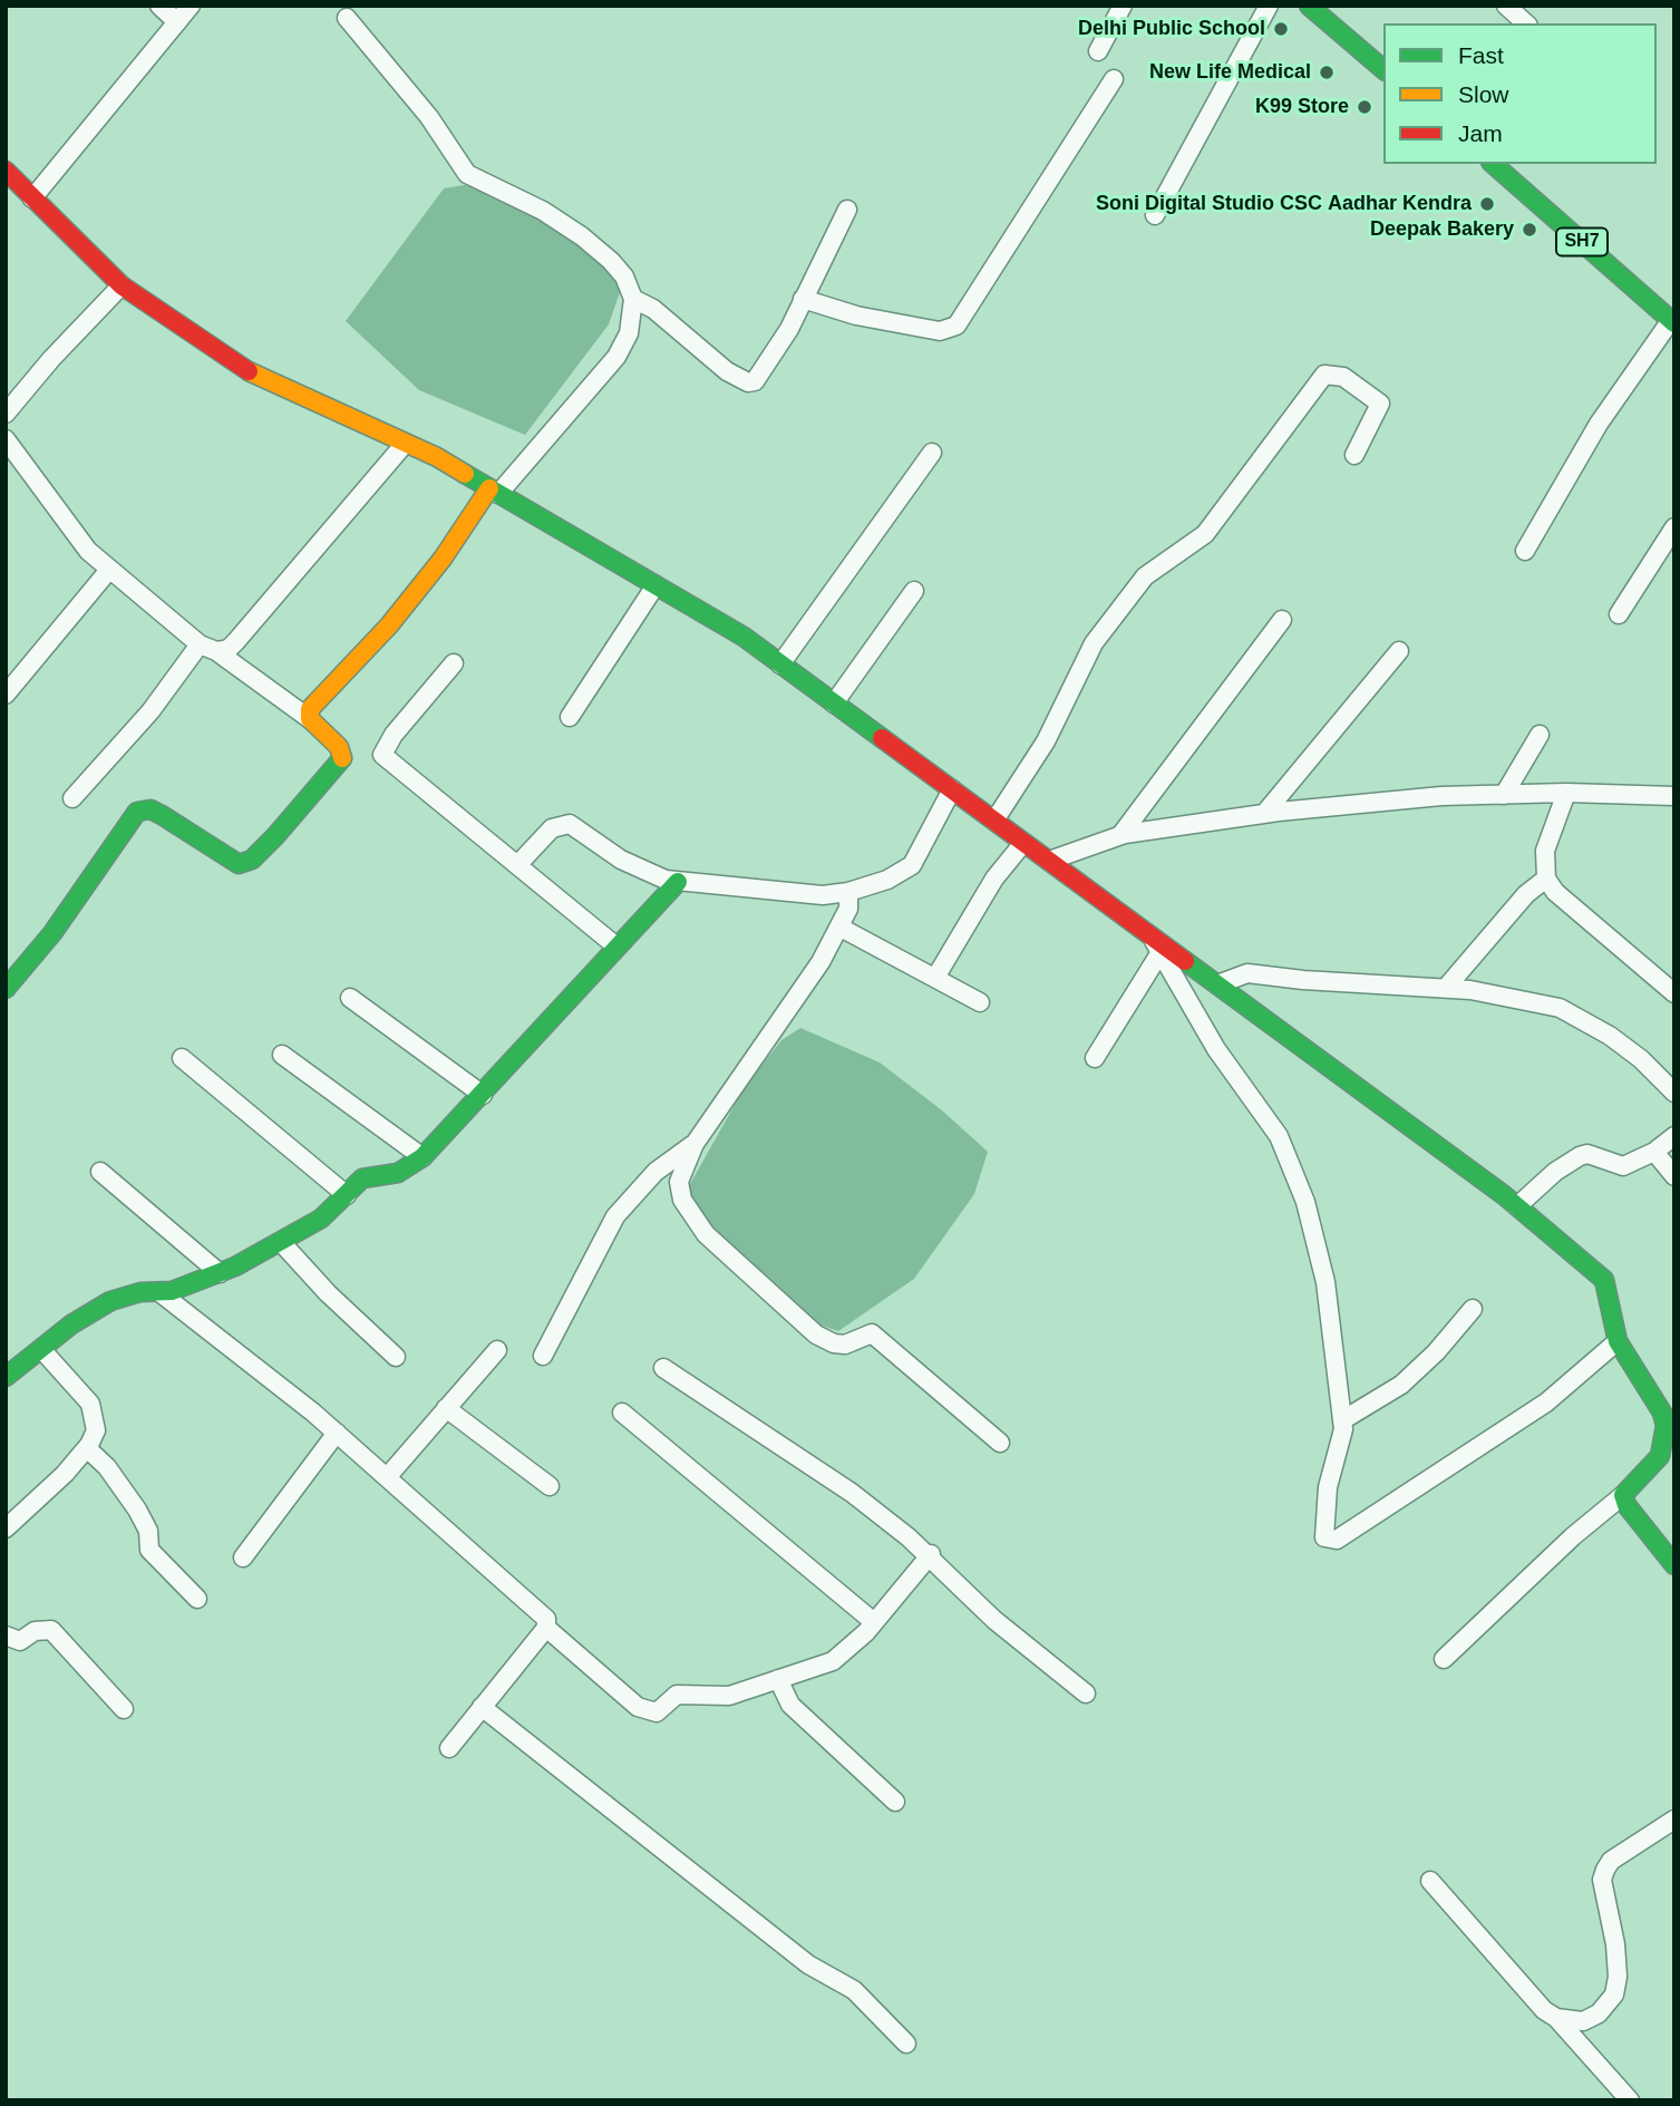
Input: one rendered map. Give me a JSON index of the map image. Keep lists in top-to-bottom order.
{
  "streets": {
    "street": ["SH7"]
  },
  "places": [
    "Delhi Public School",
    "New Life Medical",
    "K99 Store",
    "Soni Digital Studio CSC Aadhar Kendra",
    "Deepak Bakery"
  ],
  "legend": ["Fast", "Slow", "Jam"]
}
